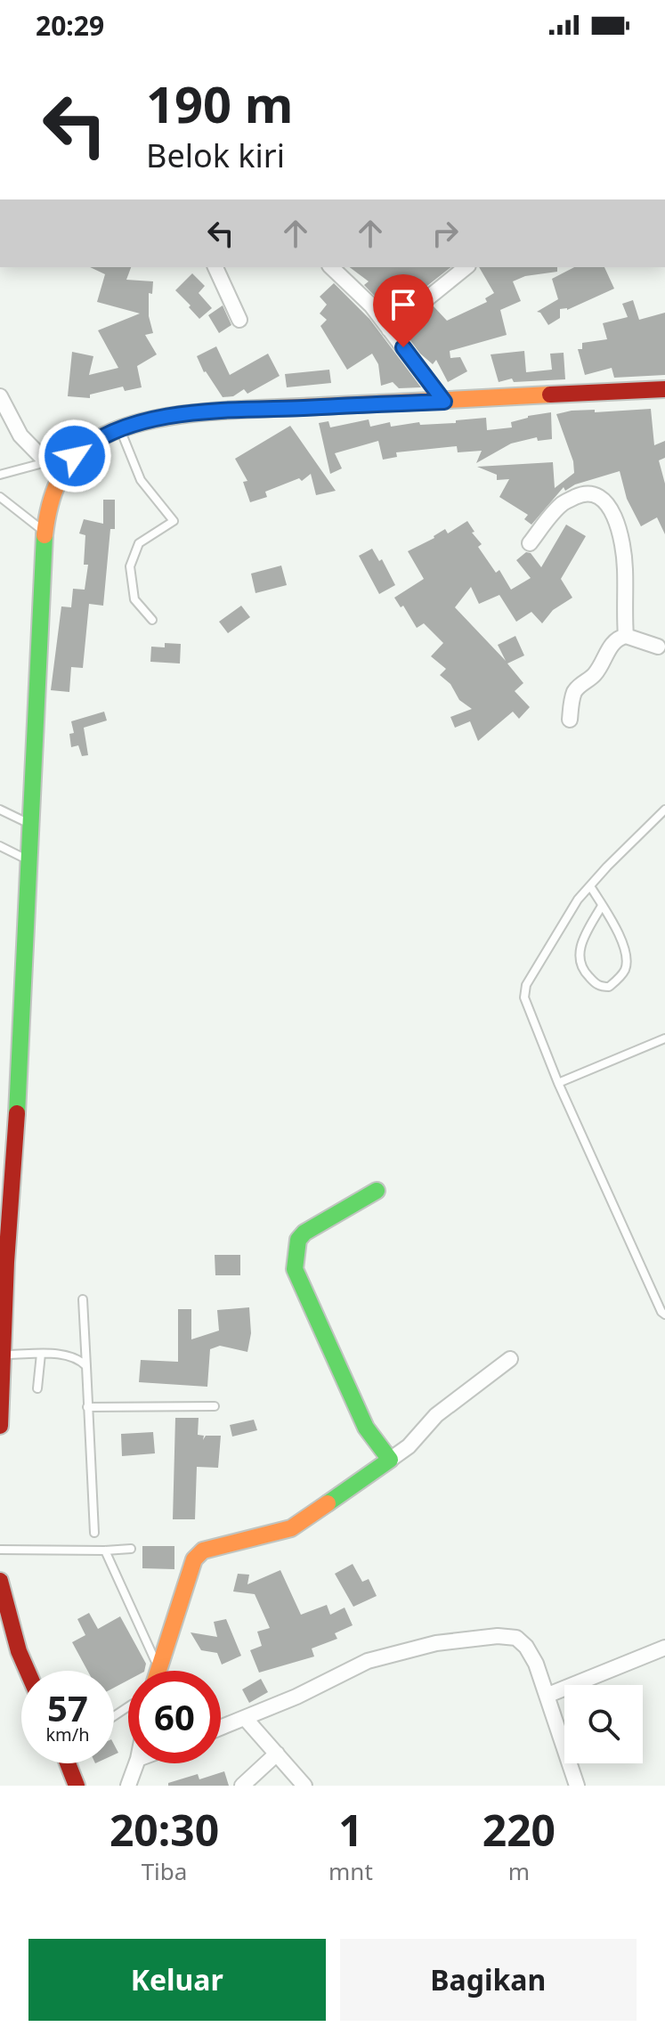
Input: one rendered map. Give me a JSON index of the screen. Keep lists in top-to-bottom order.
{
  "page": {
    "status": "20:29",
    "turn": ["190 m", "Belok kiri"],
    "speed": "57 km/h",
    "limit": "60",
    "eta": [
      "20:30",
      "Tiba",
      "1",
      "mnt",
      "220",
      "m"
    ],
    "buttons": ["Keluar", "Bagikan"]
  }
}
